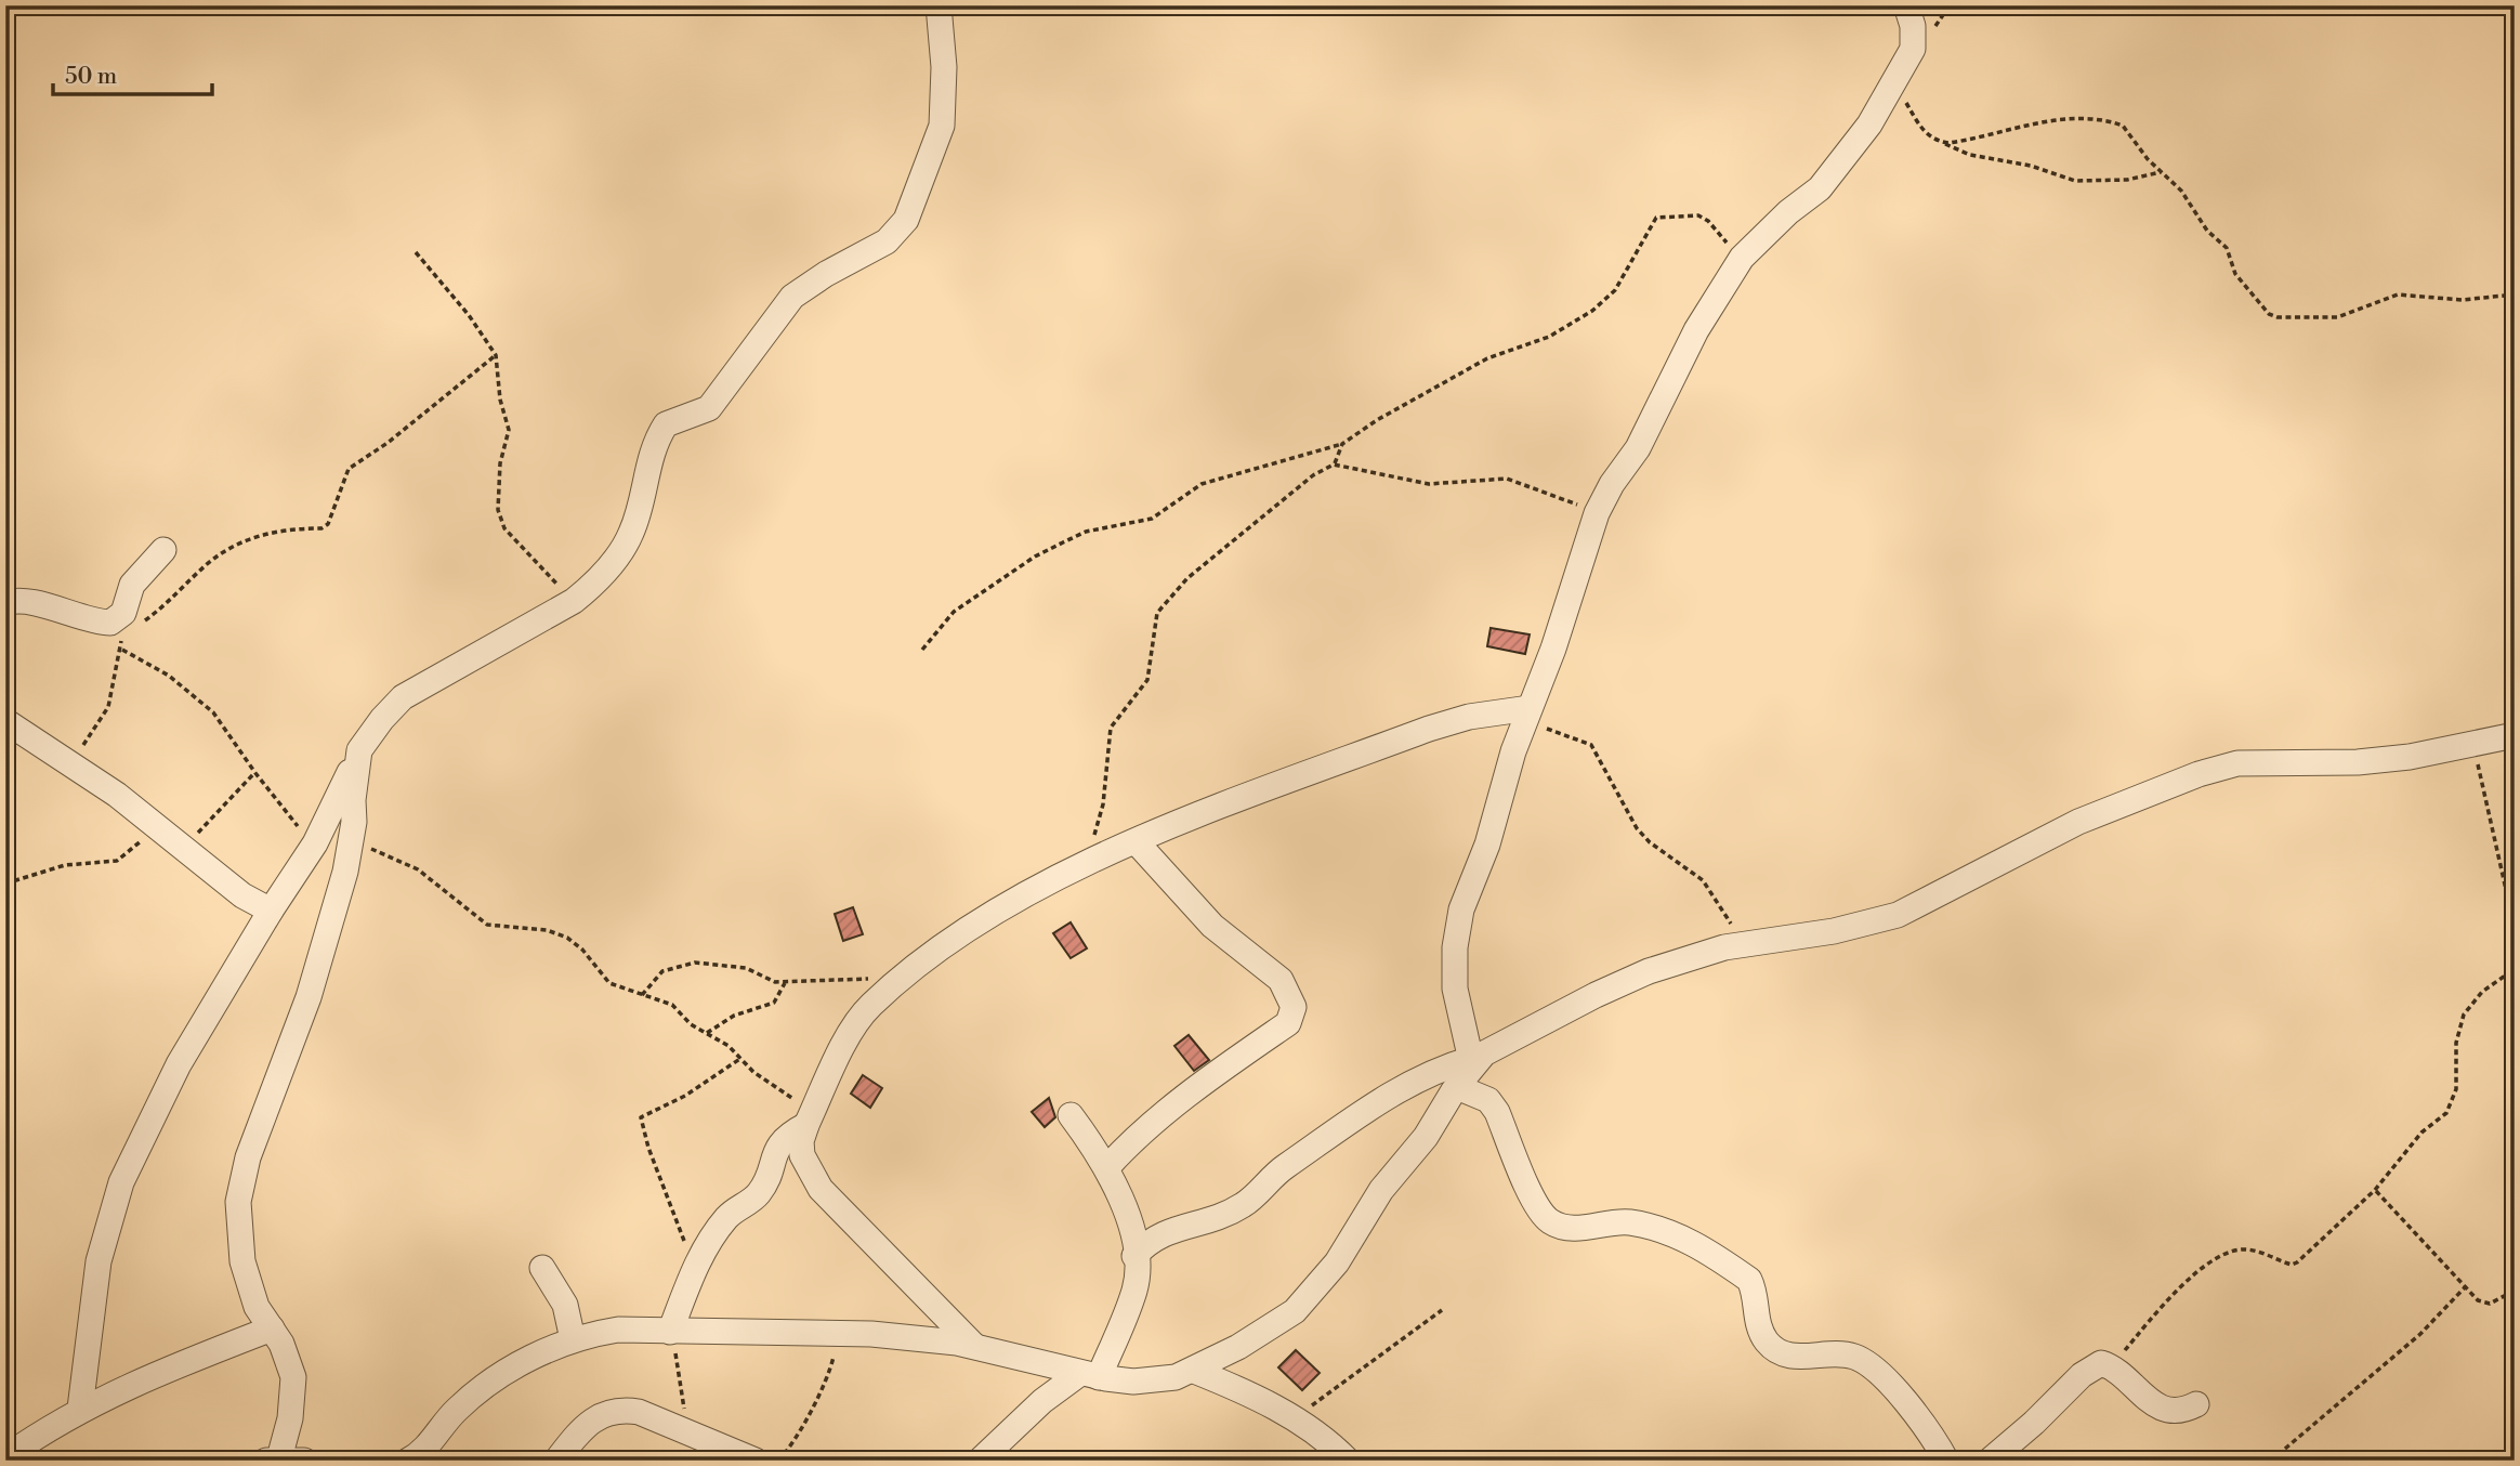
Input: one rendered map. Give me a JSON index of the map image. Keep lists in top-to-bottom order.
{
  "scale_bar": "50 m"
}
